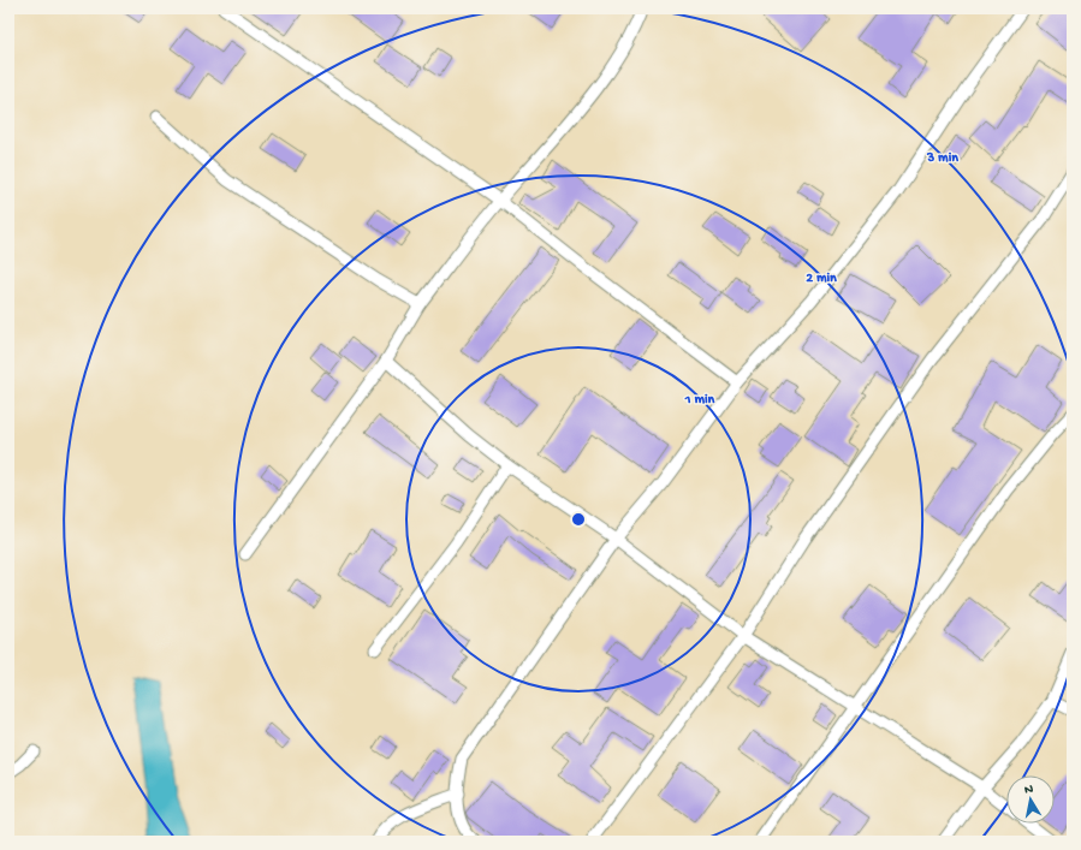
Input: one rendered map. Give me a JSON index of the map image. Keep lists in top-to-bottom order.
{
  "north": "top",
  "rings": ["3 min", "2 min", "1 min"]
}
